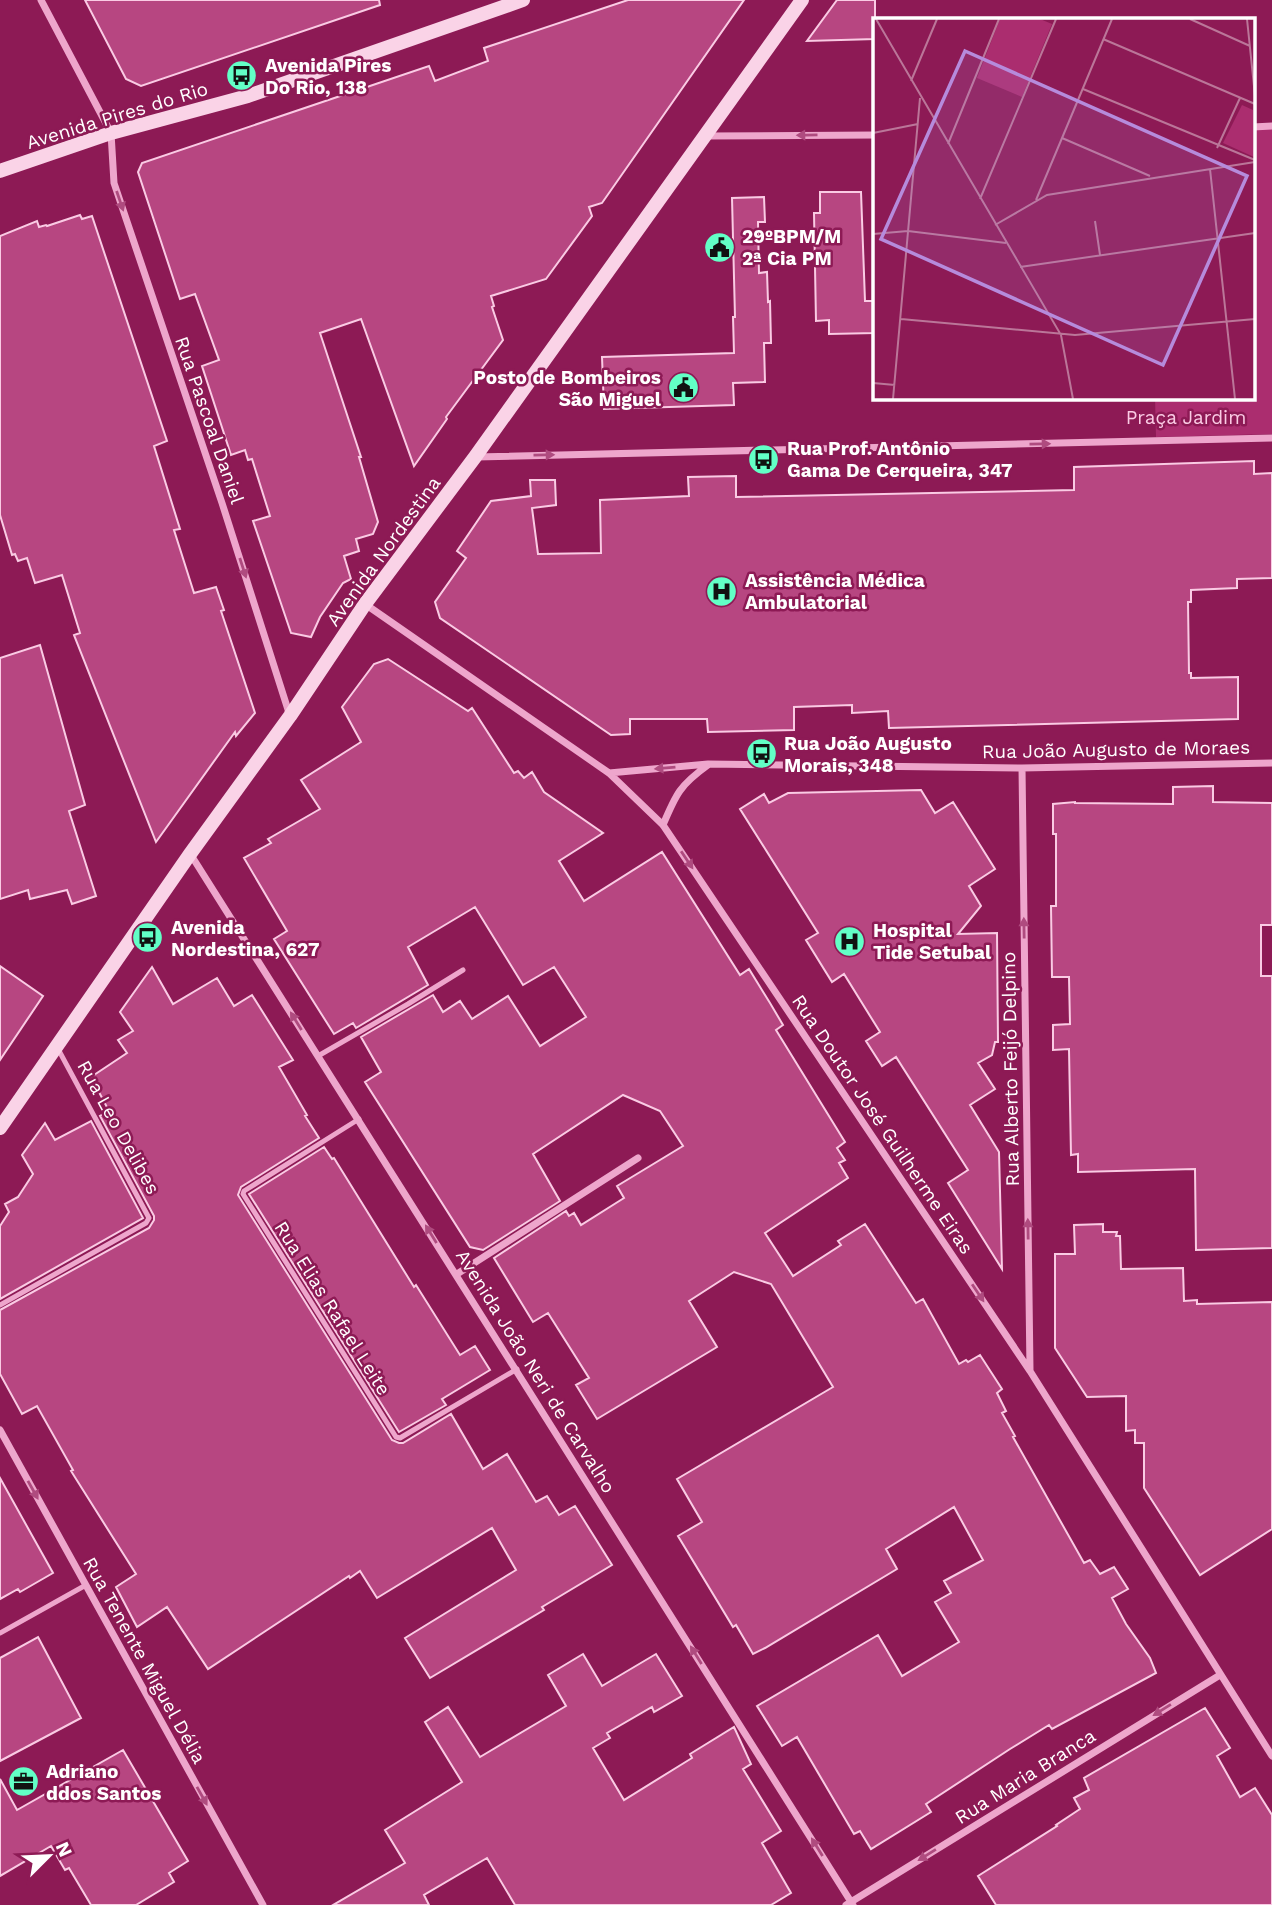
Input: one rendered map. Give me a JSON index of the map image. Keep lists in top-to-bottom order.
{
  "streets": {
    "main road": ["Avenida Pires do Rio", "Avenida Nordestina"],
    "street": [
      "Rua Pascoal Daniel",
      "Rua João Augusto de Moraes",
      "Rua Alberto Feijó Delpino",
      "Rua Doutor José Guilherme Eiras",
      "Avenida João Neri de Carvalho",
      "Rua Tenente Miguel Délia",
      "Rua Maria Branca"
    ],
    "lane": ["Rua Leo Delibes", "Rua Elias Rafael Leite"]
  },
  "crossings": [
    ["Avenida Pires do Rio", "Rua Pascoal Daniel"],
    ["Rua Pascoal Daniel", "Avenida Nordestina"],
    ["Avenida Nordestina", "Rua Doutor José Guilherme Eiras"],
    ["Avenida Nordestina", "Rua Leo Delibes"],
    ["Avenida Nordestina", "Avenida João Neri de Carvalho"],
    ["Rua João Augusto de Moraes", "Rua Alberto Feijó Delpino"],
    ["Rua João Augusto de Moraes", "Rua Doutor José Guilherme Eiras"],
    ["Rua Alberto Feijó Delpino", "Rua Doutor José Guilherme Eiras"],
    ["Rua Doutor José Guilherme Eiras", "Rua Maria Branca"],
    ["Rua Elias Rafael Leite", "Avenida João Neri de Carvalho"],
    ["Avenida João Neri de Carvalho", "Rua Maria Branca"]
  ],
  "one_way": [
    "Rua Pascoal Daniel",
    "Rua Alberto Feijó Delpino",
    "Rua Doutor José Guilherme Eiras",
    "Avenida João Neri de Carvalho",
    "Rua Tenente Miguel Délia",
    "Rua Maria Branca"
  ],
  "parks": ["Praça Jardim"],
  "places": {
    "bus stop": [
      "Avenida Pires Do Rio, 138",
      "Rua Prof. Antônio Gama De Cerqueira, 347",
      "Rua João Augusto Morais, 348",
      "Avenida Nordestina, 627"
    ],
    "public building": ["29ºBPM/M 2ª Cia PM", "Posto de Bombeiros São Miguel"],
    "hospital": ["Assistência Médica Ambulatorial", "Hospital Tide Setubal"],
    "office": ["Adriano ddos Santos"]
  },
  "north": "top right"
}
